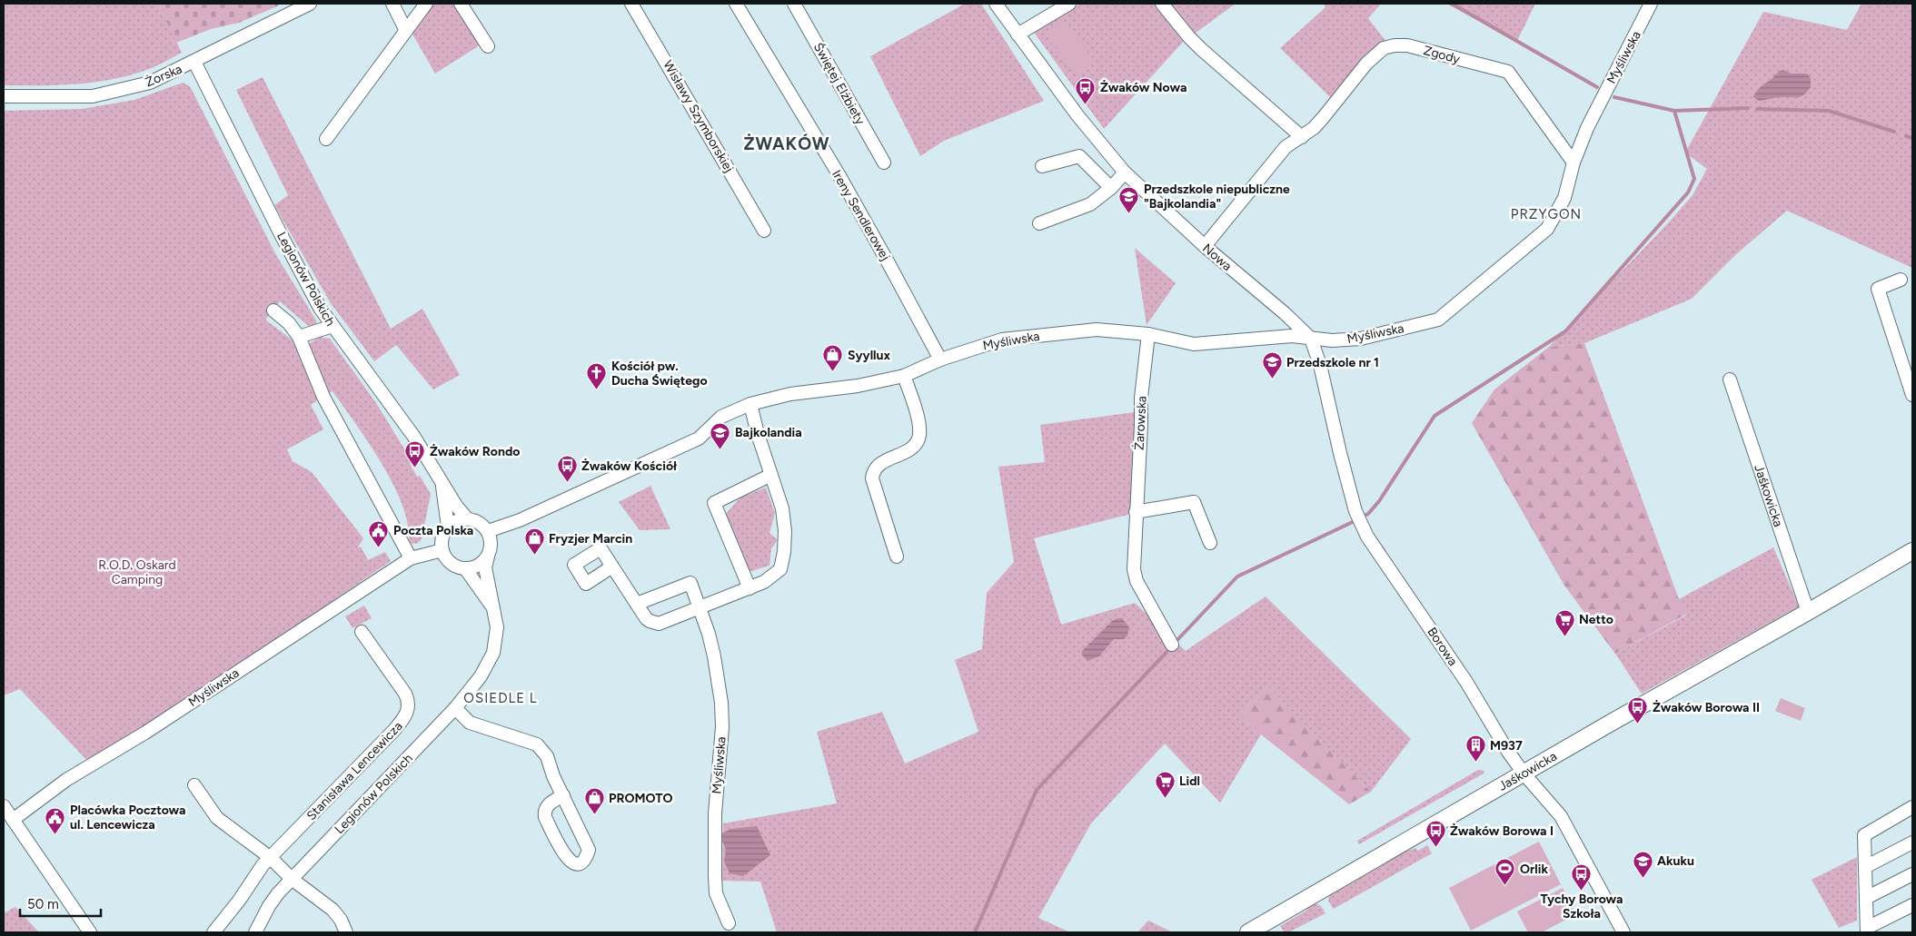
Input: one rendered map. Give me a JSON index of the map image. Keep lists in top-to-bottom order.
{
  "streets": {
    "street": [
      "Zgody",
      "Myśliwska",
      "Żorska",
      "Świętej Elżbiety",
      "Wisławy Szymborskiej",
      "Ireny Sendlerowej",
      "Nowa",
      "Legionów Polskich",
      "Żarowska",
      "Jaśkowicka",
      "Borowa",
      "Stanisława Lencewicza"
    ]
  },
  "crossings": [
    ["Zgody", "Myśliwska"],
    ["Zgody", "Nowa"],
    ["Myśliwska", "Ireny Sendlerowej"],
    ["Myśliwska", "Nowa"],
    ["Myśliwska", "Legionów Polskich"],
    ["Myśliwska", "Żarowska"],
    ["Myśliwska", "Borowa"],
    ["Żorska", "Legionów Polskich"],
    ["Nowa", "Borowa"],
    ["Jaśkowicka", "Borowa"]
  ],
  "districts": ["ŻWAKÓW", "PRZYGON", "OSIEDLE L"],
  "parks": ["R.O.D. Oskard Camping"],
  "places": {
    "bus stop": [
      "Żwaków Nowa",
      "Żwaków Rondo",
      "Żwaków Kościół",
      "Żwaków Borowa II",
      "Żwaków Borowa I",
      "Tychy Borowa Szkoła"
    ],
    "school or university": [
      "Przedszkole niepubliczne \"Bajkolandia\"",
      "Przedszkole nr 1",
      "Bajkolandia",
      "Akuku"
    ],
    "shop": ["Syyllux", "Fryzjer Marcin", "PROMOTO"],
    "church": ["Kościół pw. Ducha Świętego"],
    "public building": ["Poczta Polska", "Placówka Pocztowa ul. Lencewicza"],
    "supermarket": ["Netto", "Lidl"],
    "building": ["M937"],
    "sports": ["Orlik"]
  },
  "scale_bar": "50 m"
}
